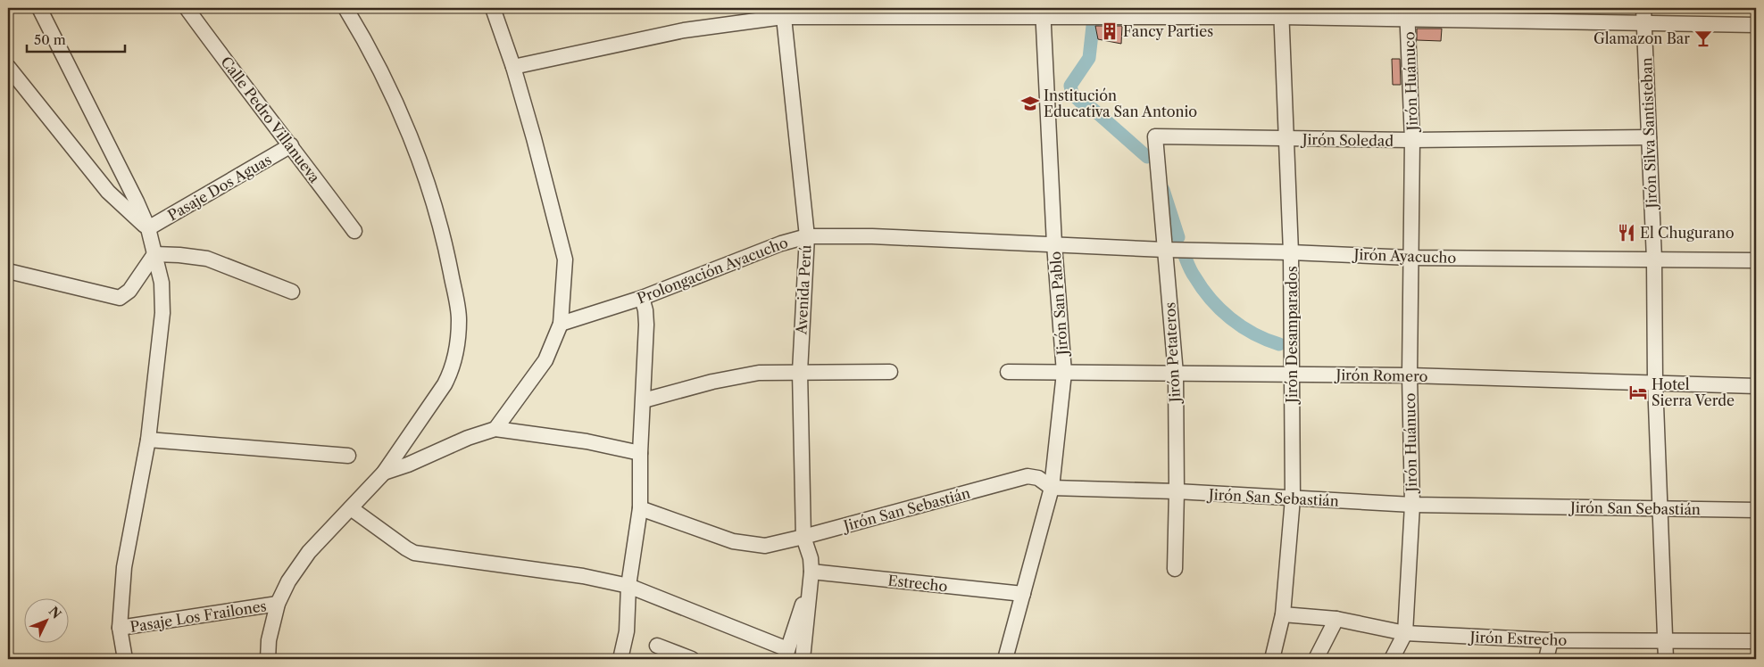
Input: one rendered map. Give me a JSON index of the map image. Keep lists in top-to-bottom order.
{
  "streets": {
    "street": [
      "Jirón Huánuco",
      "Calle Pedro Villanueva",
      "Jirón Silva Santisteban",
      "Jirón Soledad",
      "Pasaje Dos Aguas",
      "Jirón Ayacucho",
      "Prolongación Ayacucho",
      "Avenida Perú",
      "Jirón San Pablo",
      "Jirón Desamparados",
      "Jirón Petateros",
      "Jirón Romero",
      "Jirón San Sebastián",
      "Estrecho",
      "Pasaje Los Frailones",
      "Jirón Estrecho"
    ]
  },
  "crossings": [
    ["Jirón Huánuco", "Jirón Soledad"],
    ["Jirón Huánuco", "Jirón Ayacucho"],
    ["Jirón Huánuco", "Jirón Romero"],
    ["Jirón Huánuco", "Jirón San Sebastián"],
    ["Jirón Huánuco", "Jirón Estrecho"],
    ["Calle Pedro Villanueva", "Pasaje Dos Aguas"],
    ["Jirón Silva Santisteban", "Jirón Soledad"],
    ["Jirón Silva Santisteban", "Jirón Ayacucho"],
    ["Jirón Silva Santisteban", "Jirón Romero"],
    ["Jirón Silva Santisteban", "Jirón San Sebastián"],
    ["Jirón Silva Santisteban", "Jirón Estrecho"],
    ["Jirón Soledad", "Jirón Desamparados"],
    ["Jirón Soledad", "Jirón Petateros"],
    ["Jirón Ayacucho", "Prolongación Ayacucho"],
    ["Jirón Ayacucho", "Jirón San Pablo"],
    ["Jirón Ayacucho", "Jirón Desamparados"],
    ["Jirón Ayacucho", "Jirón Petateros"],
    ["Prolongación Ayacucho", "Avenida Perú"],
    ["Prolongación Ayacucho", "Jirón San Pablo"],
    ["Avenida Perú", "Jirón San Sebastián"],
    ["Avenida Perú", "Estrecho"],
    ["Jirón San Pablo", "Jirón Romero"],
    ["Jirón San Pablo", "Jirón San Sebastián"],
    ["Jirón San Pablo", "Estrecho"],
    ["Jirón Desamparados", "Jirón Romero"],
    ["Jirón Desamparados", "Jirón San Sebastián"],
    ["Jirón Desamparados", "Jirón Estrecho"],
    ["Jirón Petateros", "Jirón Romero"],
    ["Jirón Petateros", "Jirón San Sebastián"]
  ],
  "places": {
    "building": ["Fancy Parties"],
    "bar": ["Glamazon Bar"],
    "school or university": ["Institución Educativa San Antonio"],
    "restaurant": ["El Chugurano"],
    "hotel": ["Hotel Sierra Verde"]
  },
  "scale_bar": "50 m",
  "north": "top right"
}
